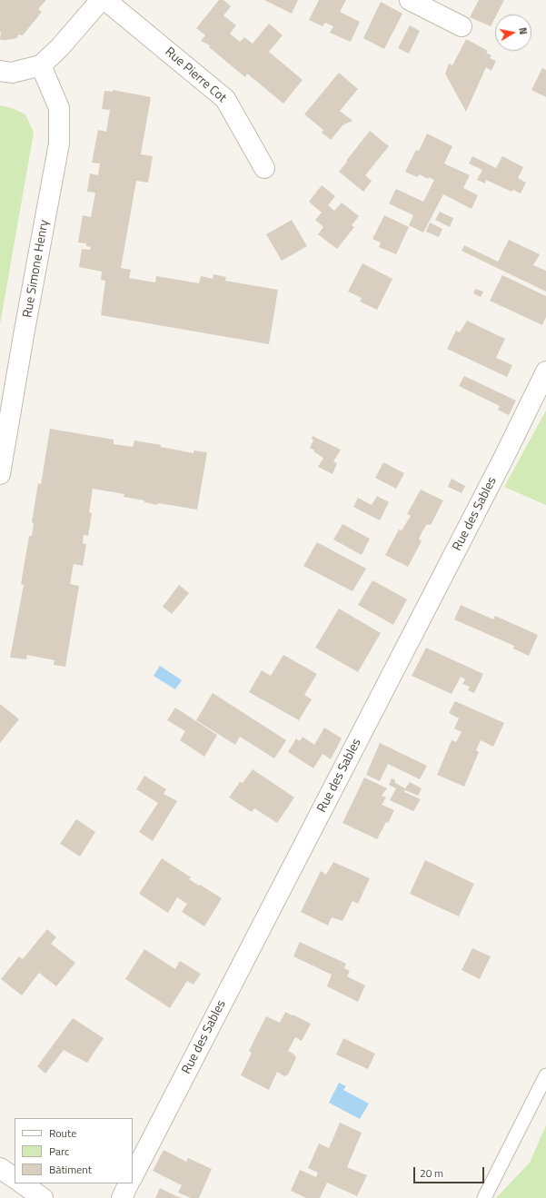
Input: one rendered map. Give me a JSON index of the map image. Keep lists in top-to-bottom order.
{
  "streets": {
    "street": ["Rue Pierre Cot", "Rue Simone Henry", "Rue des Sables"]
  },
  "legend": ["Route", "Parc", "Bâtiment"],
  "scale_bar": "20 m",
  "north": "right"
}
